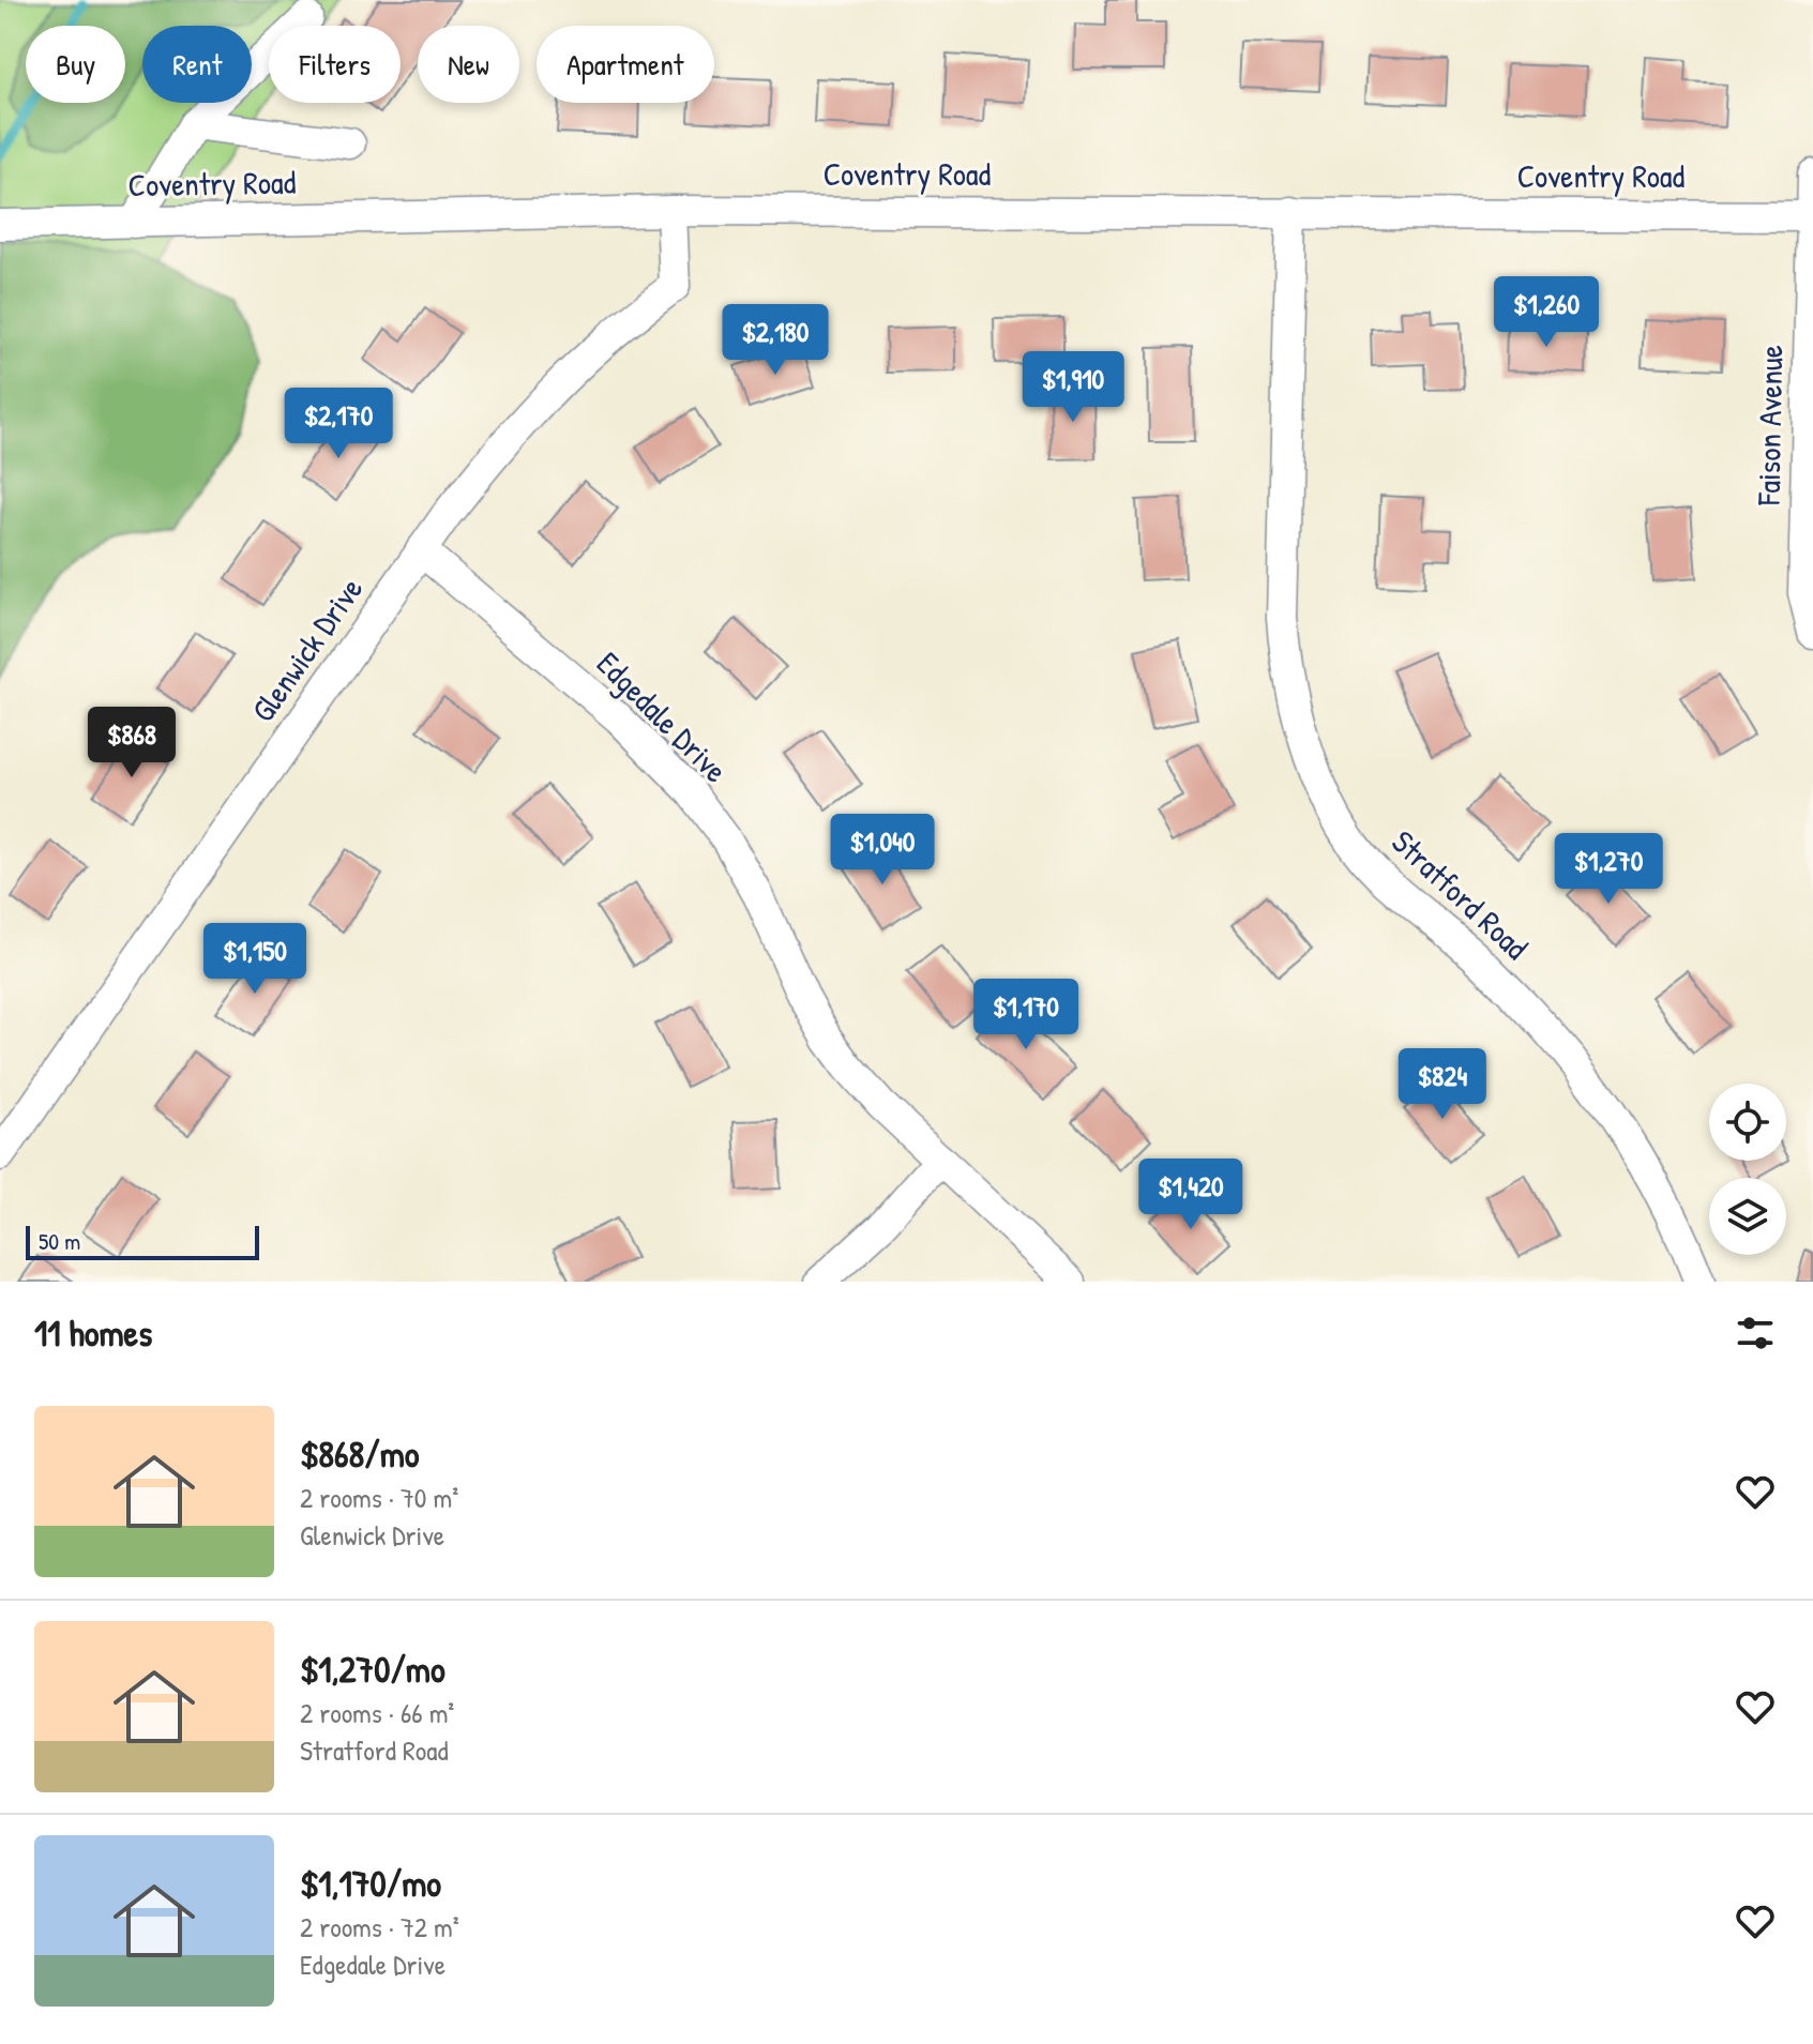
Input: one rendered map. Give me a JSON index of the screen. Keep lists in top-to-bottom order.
{
  "streets": {
    "street": [
      "Coventry Road",
      "Faison Avenue",
      "Glenwick Drive",
      "Edgedale Drive",
      "Stratford Road"
    ]
  },
  "crossings": [
    ["Coventry Road", "Faison Avenue"],
    ["Coventry Road", "Glenwick Drive"],
    ["Coventry Road", "Stratford Road"],
    ["Glenwick Drive", "Edgedale Drive"]
  ],
  "scale_bar": "50 m",
  "page": {
    "chip": [
      "Buy",
      "Rent",
      "Filters",
      "New",
      "Apartment"
    ],
    "price": [
      "$1,260",
      "$2,180",
      "$1,910",
      "$2,170",
      "$868",
      "$1,040",
      "$1,270",
      "$1,150",
      "$1,170",
      "$824",
      "$1,420"
    ],
    "scale": "50 m",
    "heading": "11 homes",
    "list": [
      {
        "name": "$868/mo",
        "note": "2 rooms · 70 m² · Glenwick Drive"
      },
      {
        "name": "$1,270/mo",
        "note": "2 rooms · 66 m² · Stratford Road"
      },
      {
        "name": "$1,170/mo",
        "note": "2 rooms · 72 m² · Edgedale Drive"
      }
    ]
  }
}
